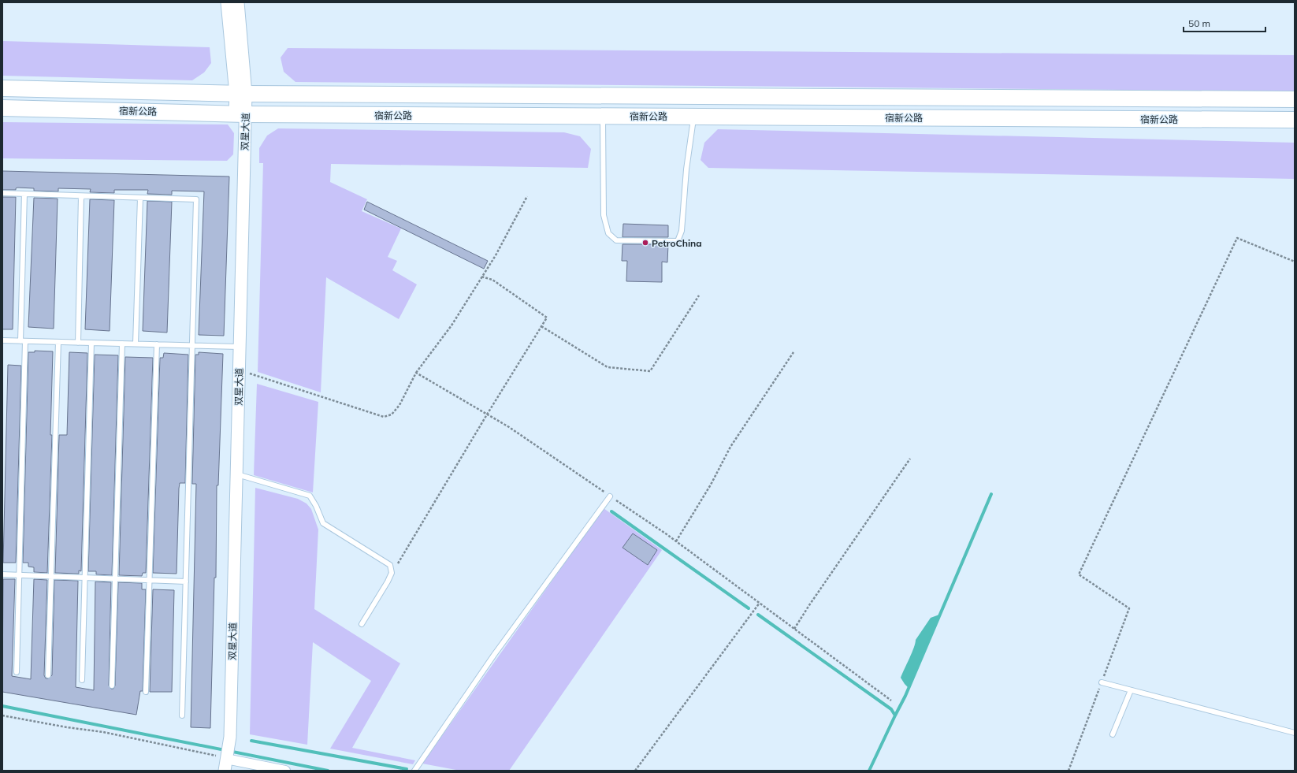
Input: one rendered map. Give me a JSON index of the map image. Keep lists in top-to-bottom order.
{
  "streets": {
    "highway": ["宿新公路"],
    "street": ["双星大道"]
  },
  "crossings": [
    ["宿新公路", "双星大道"]
  ],
  "places": ["PetroChina"],
  "scale_bar": "50 m"
}
